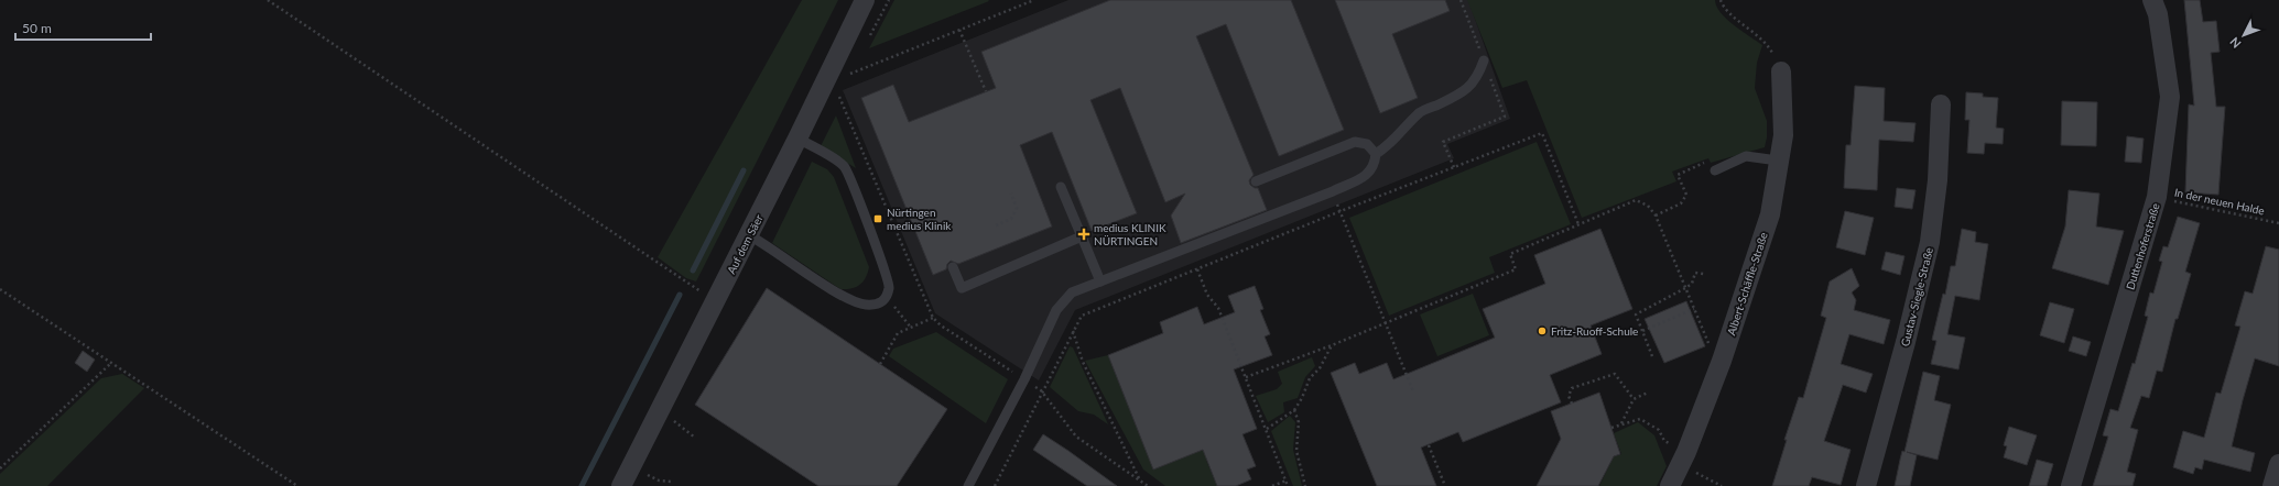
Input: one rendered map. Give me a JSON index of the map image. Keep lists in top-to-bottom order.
{
  "streets": {
    "street": [
      "Auf dem Säer",
      "Duttenhoferstraße",
      "Albert-Schäffle-Straße",
      "Gustav-Siegle-Straße"
    ],
    "path": ["In der neuen Halde"]
  },
  "crossings": [
    ["In der neuen Halde", "Duttenhoferstraße"]
  ],
  "places": {
    "transit": ["Nürtingen medius Klinik"],
    "health": ["medius KLINIK NÜRTINGEN"],
    "other": ["Fritz-Ruoff-Schule"]
  },
  "scale_bar": "50 m",
  "north": "bottom left"
}
